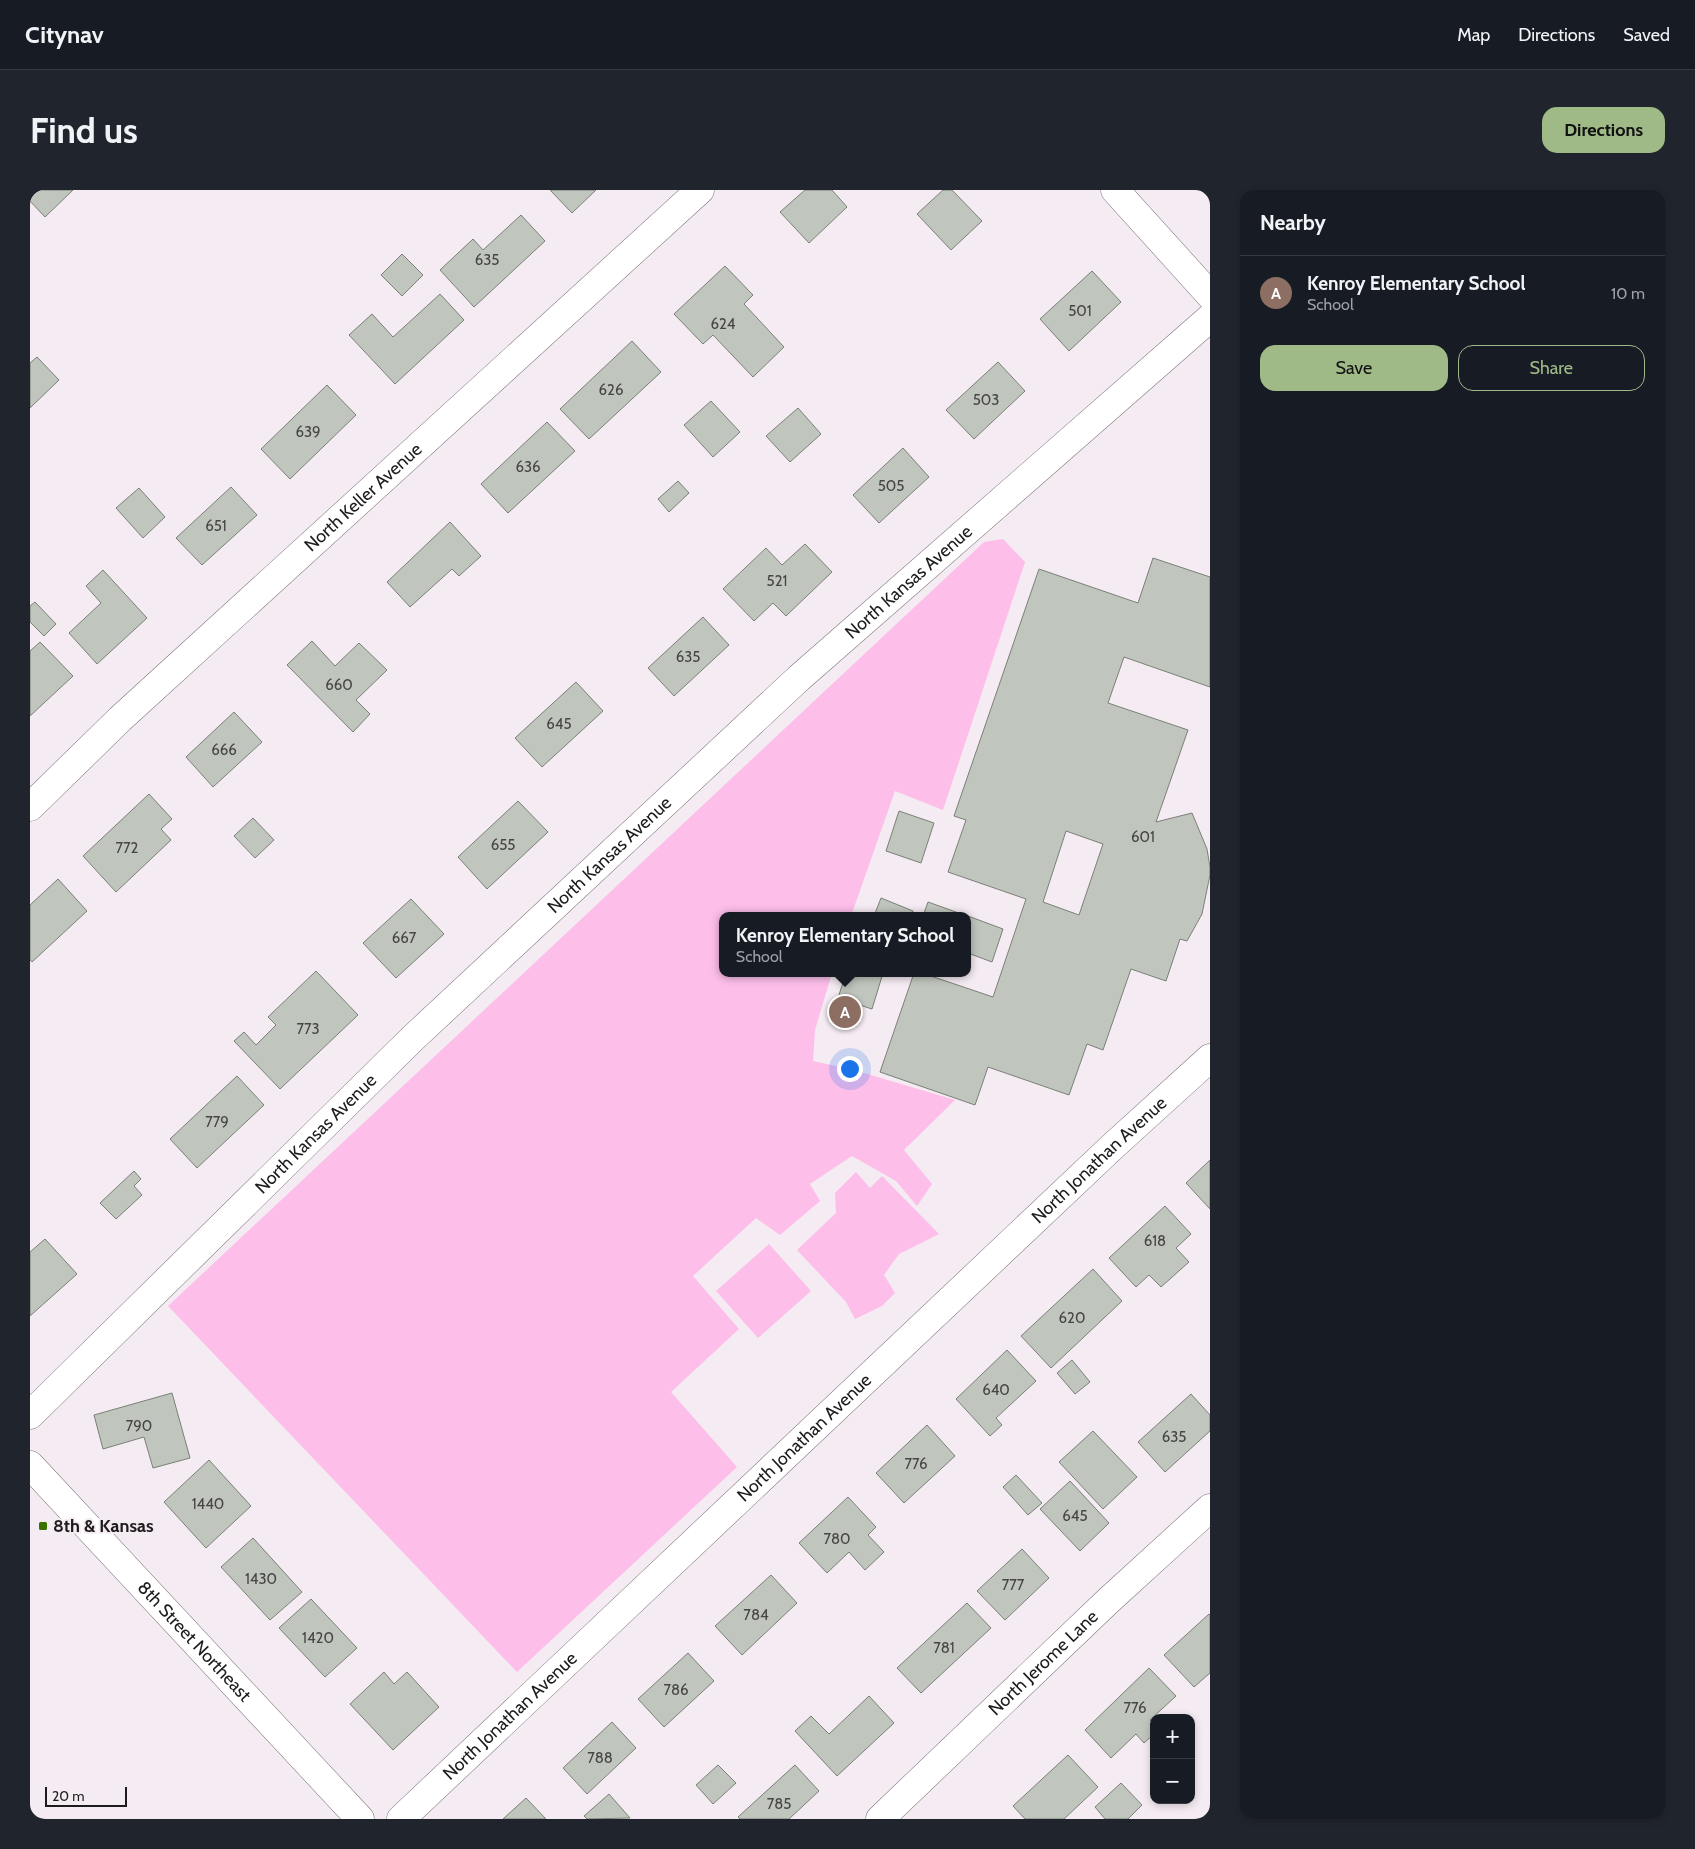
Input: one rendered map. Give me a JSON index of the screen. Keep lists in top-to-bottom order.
{
  "streets": {
    "street": [
      "North Keller Avenue",
      "North Kansas Avenue",
      "North Jonathan Avenue",
      "8th Street Northeast",
      "North Jerome Lane"
    ]
  },
  "places": {
    "transit": ["8th & Kansas"]
  },
  "house_numbers": [
    "635",
    "501",
    "624",
    "626",
    "503",
    "639",
    "636",
    "505",
    "651",
    "521",
    "635",
    "660",
    "645",
    "666",
    "601",
    "655",
    "772",
    "667",
    "773",
    "779",
    "618",
    "620",
    "640",
    "790",
    "635",
    "776",
    "1440",
    "645",
    "780",
    "1430",
    "777",
    "784",
    "1420",
    "781",
    "786",
    "776",
    "788",
    "785"
  ],
  "scale_bar": "20 m",
  "page": {
    "header": "Citynav",
    "nav": ["Map", "Directions", "Saved"],
    "buttons": [
      "Directions",
      ["Save", "Share"]
    ],
    "title": "Find us",
    "heading": "Nearby",
    "list": [
      {
        "mark": "A",
        "name": "Kenroy Elementary School",
        "note": "School",
        "value": "10 m"
      }
    ],
    "popup": ["Kenroy Elementary School", "School"],
    "pins": "A",
    "map_buttons": ["+", "−"],
    "scale": "20 m"
  }
}
